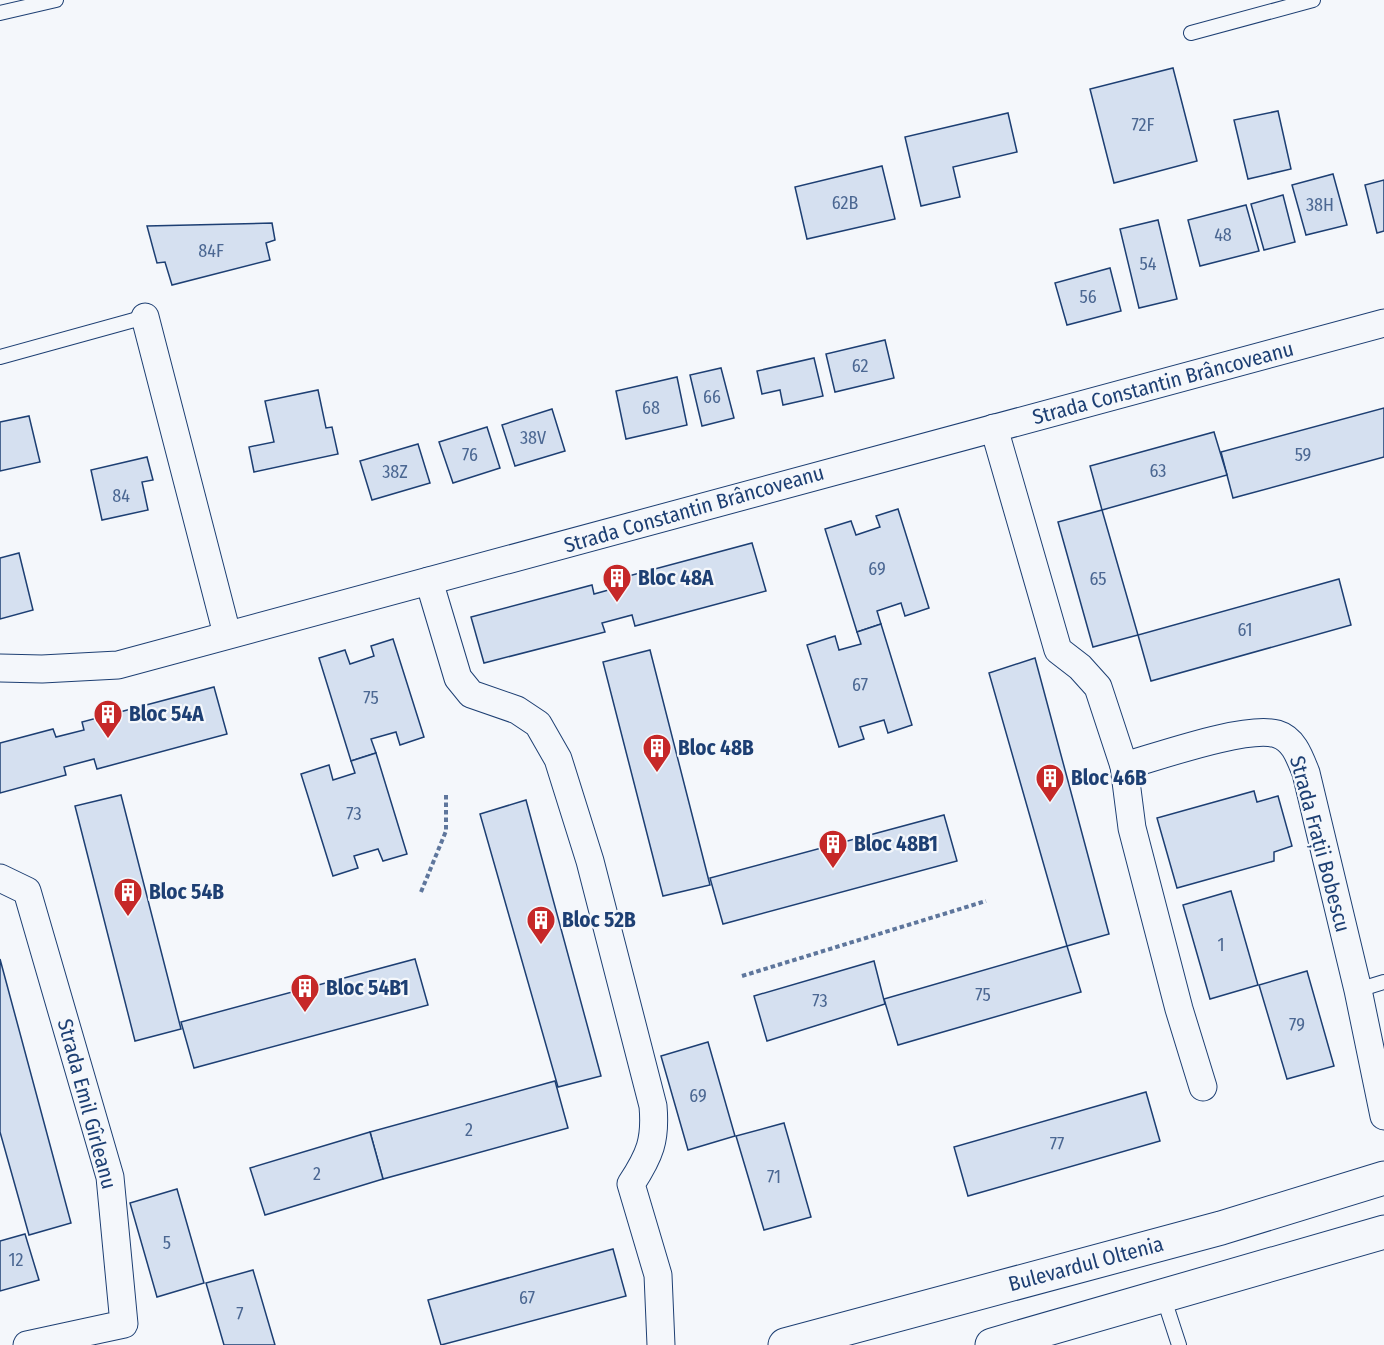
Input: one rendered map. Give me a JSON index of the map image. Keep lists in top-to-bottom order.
{
  "streets": {
    "street": [
      "Strada Constantin Brâncoveanu",
      "Strada Frații Bobescu",
      "Strada Emil Gîrleanu",
      "Bulevardul Oltenia"
    ]
  },
  "places": {
    "building": [
      "Bloc 48A",
      "Bloc 54A",
      "Bloc 48B",
      "Bloc 46B",
      "Bloc 48B1",
      "Bloc 54B",
      "Bloc 52B",
      "Bloc 54B1"
    ]
  },
  "house_numbers": [
    "72F",
    "62B",
    "38H",
    "48",
    "84F",
    "54",
    "56",
    "62",
    "66",
    "68",
    "38V",
    "76",
    "59",
    "63",
    "38Z",
    "84",
    "69",
    "65",
    "61",
    "67",
    "75",
    "73",
    "1",
    "75",
    "73",
    "79",
    "69",
    "2",
    "77",
    "2",
    "71",
    "5",
    "12",
    "67",
    "7"
  ]
}
